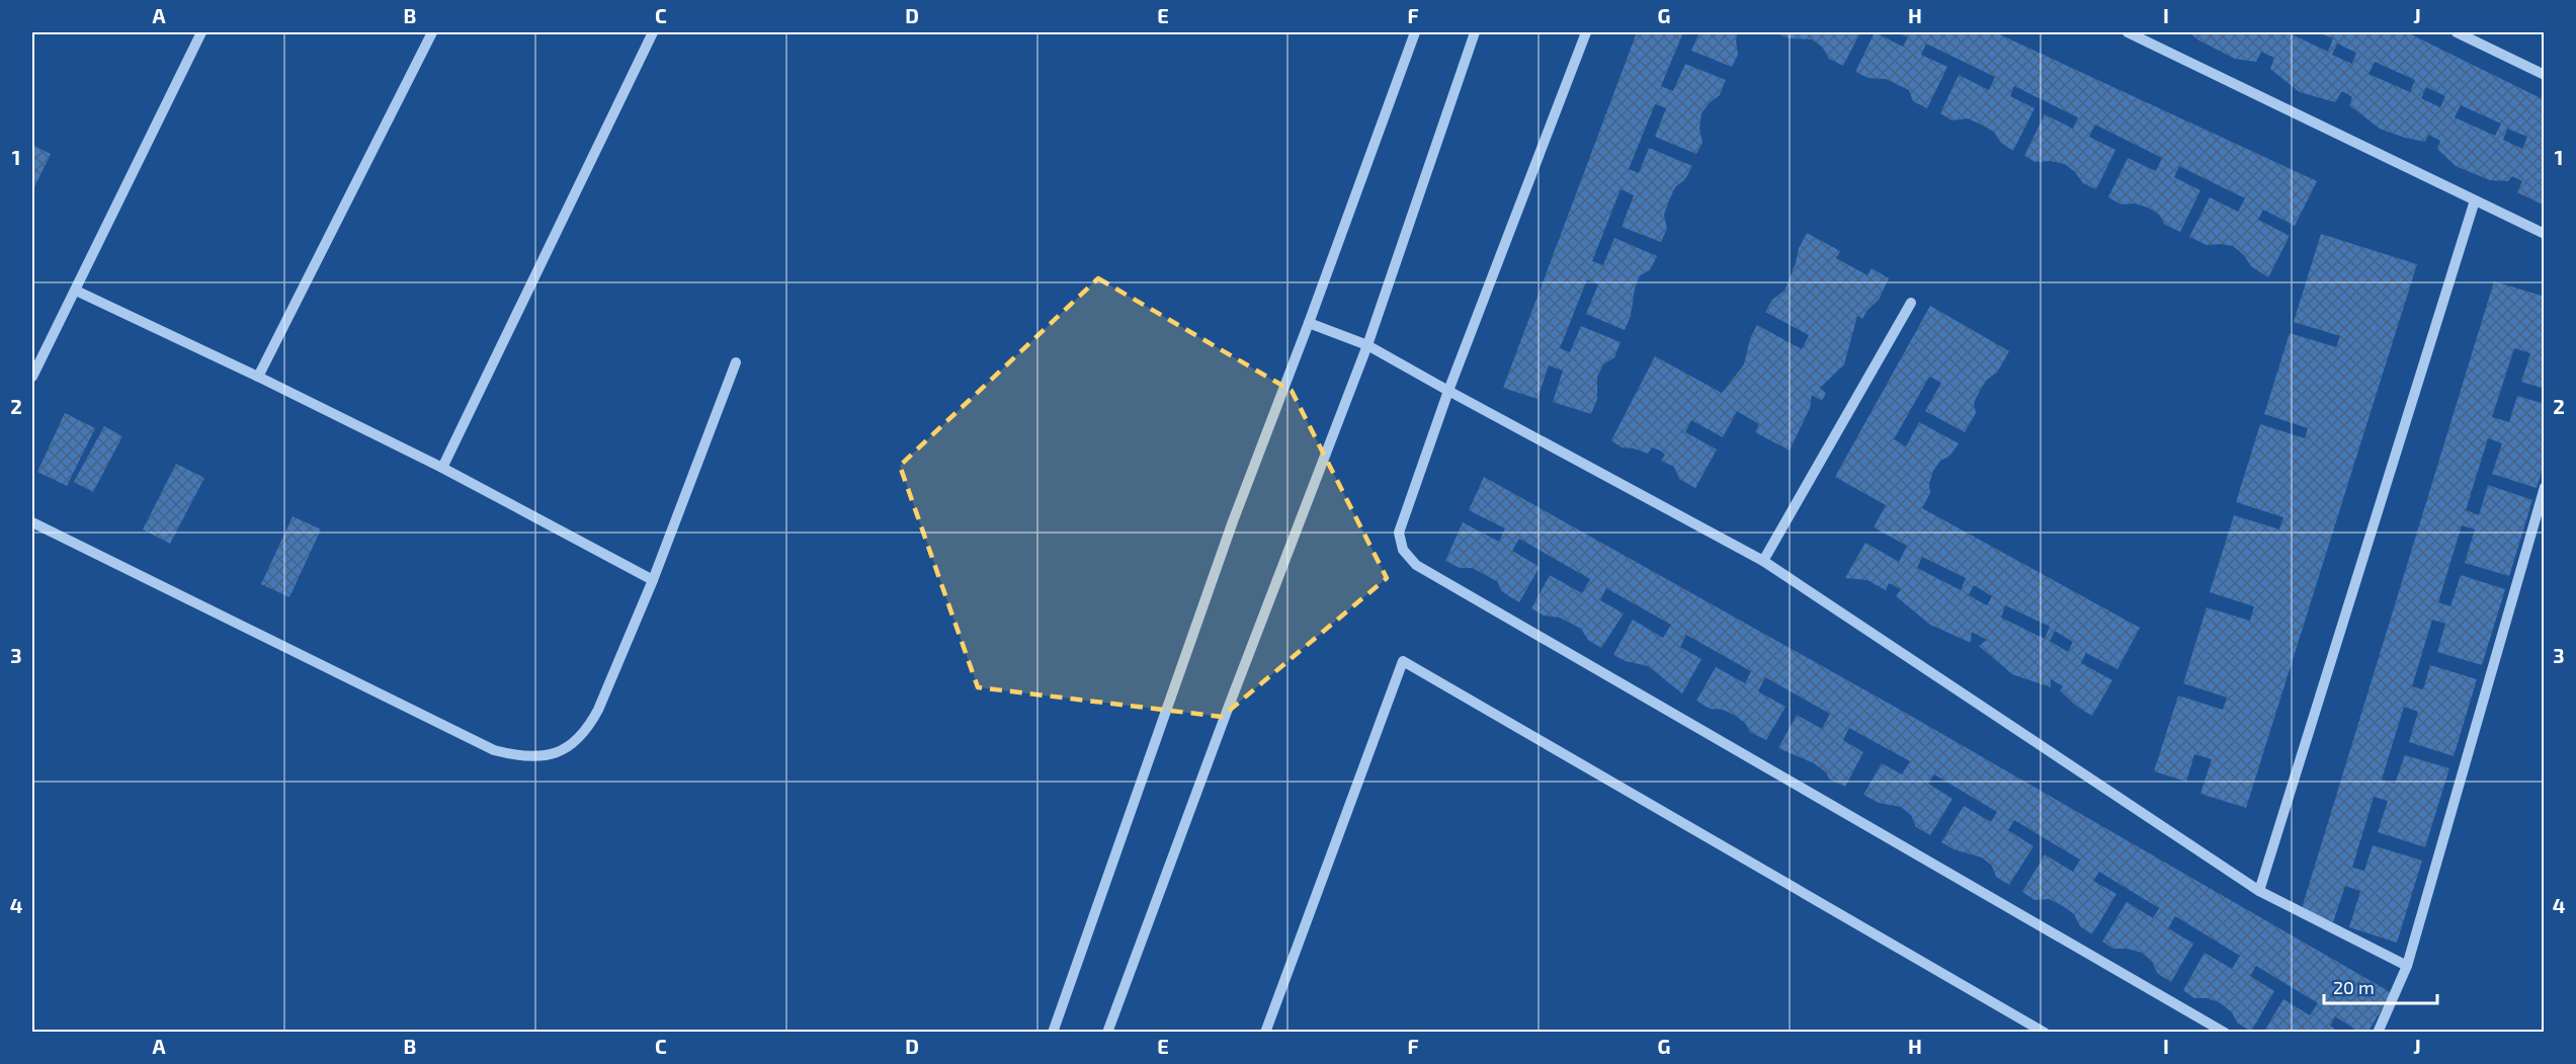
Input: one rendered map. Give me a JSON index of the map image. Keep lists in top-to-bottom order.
{
  "scale_bar": "20 m",
  "grid": {
    "columns": [
      "A",
      "B",
      "C",
      "D",
      "E",
      "F",
      "G",
      "H",
      "I",
      "J"
    ],
    "rows": [
      "1",
      "2",
      "3",
      "4"
    ]
  }
}
